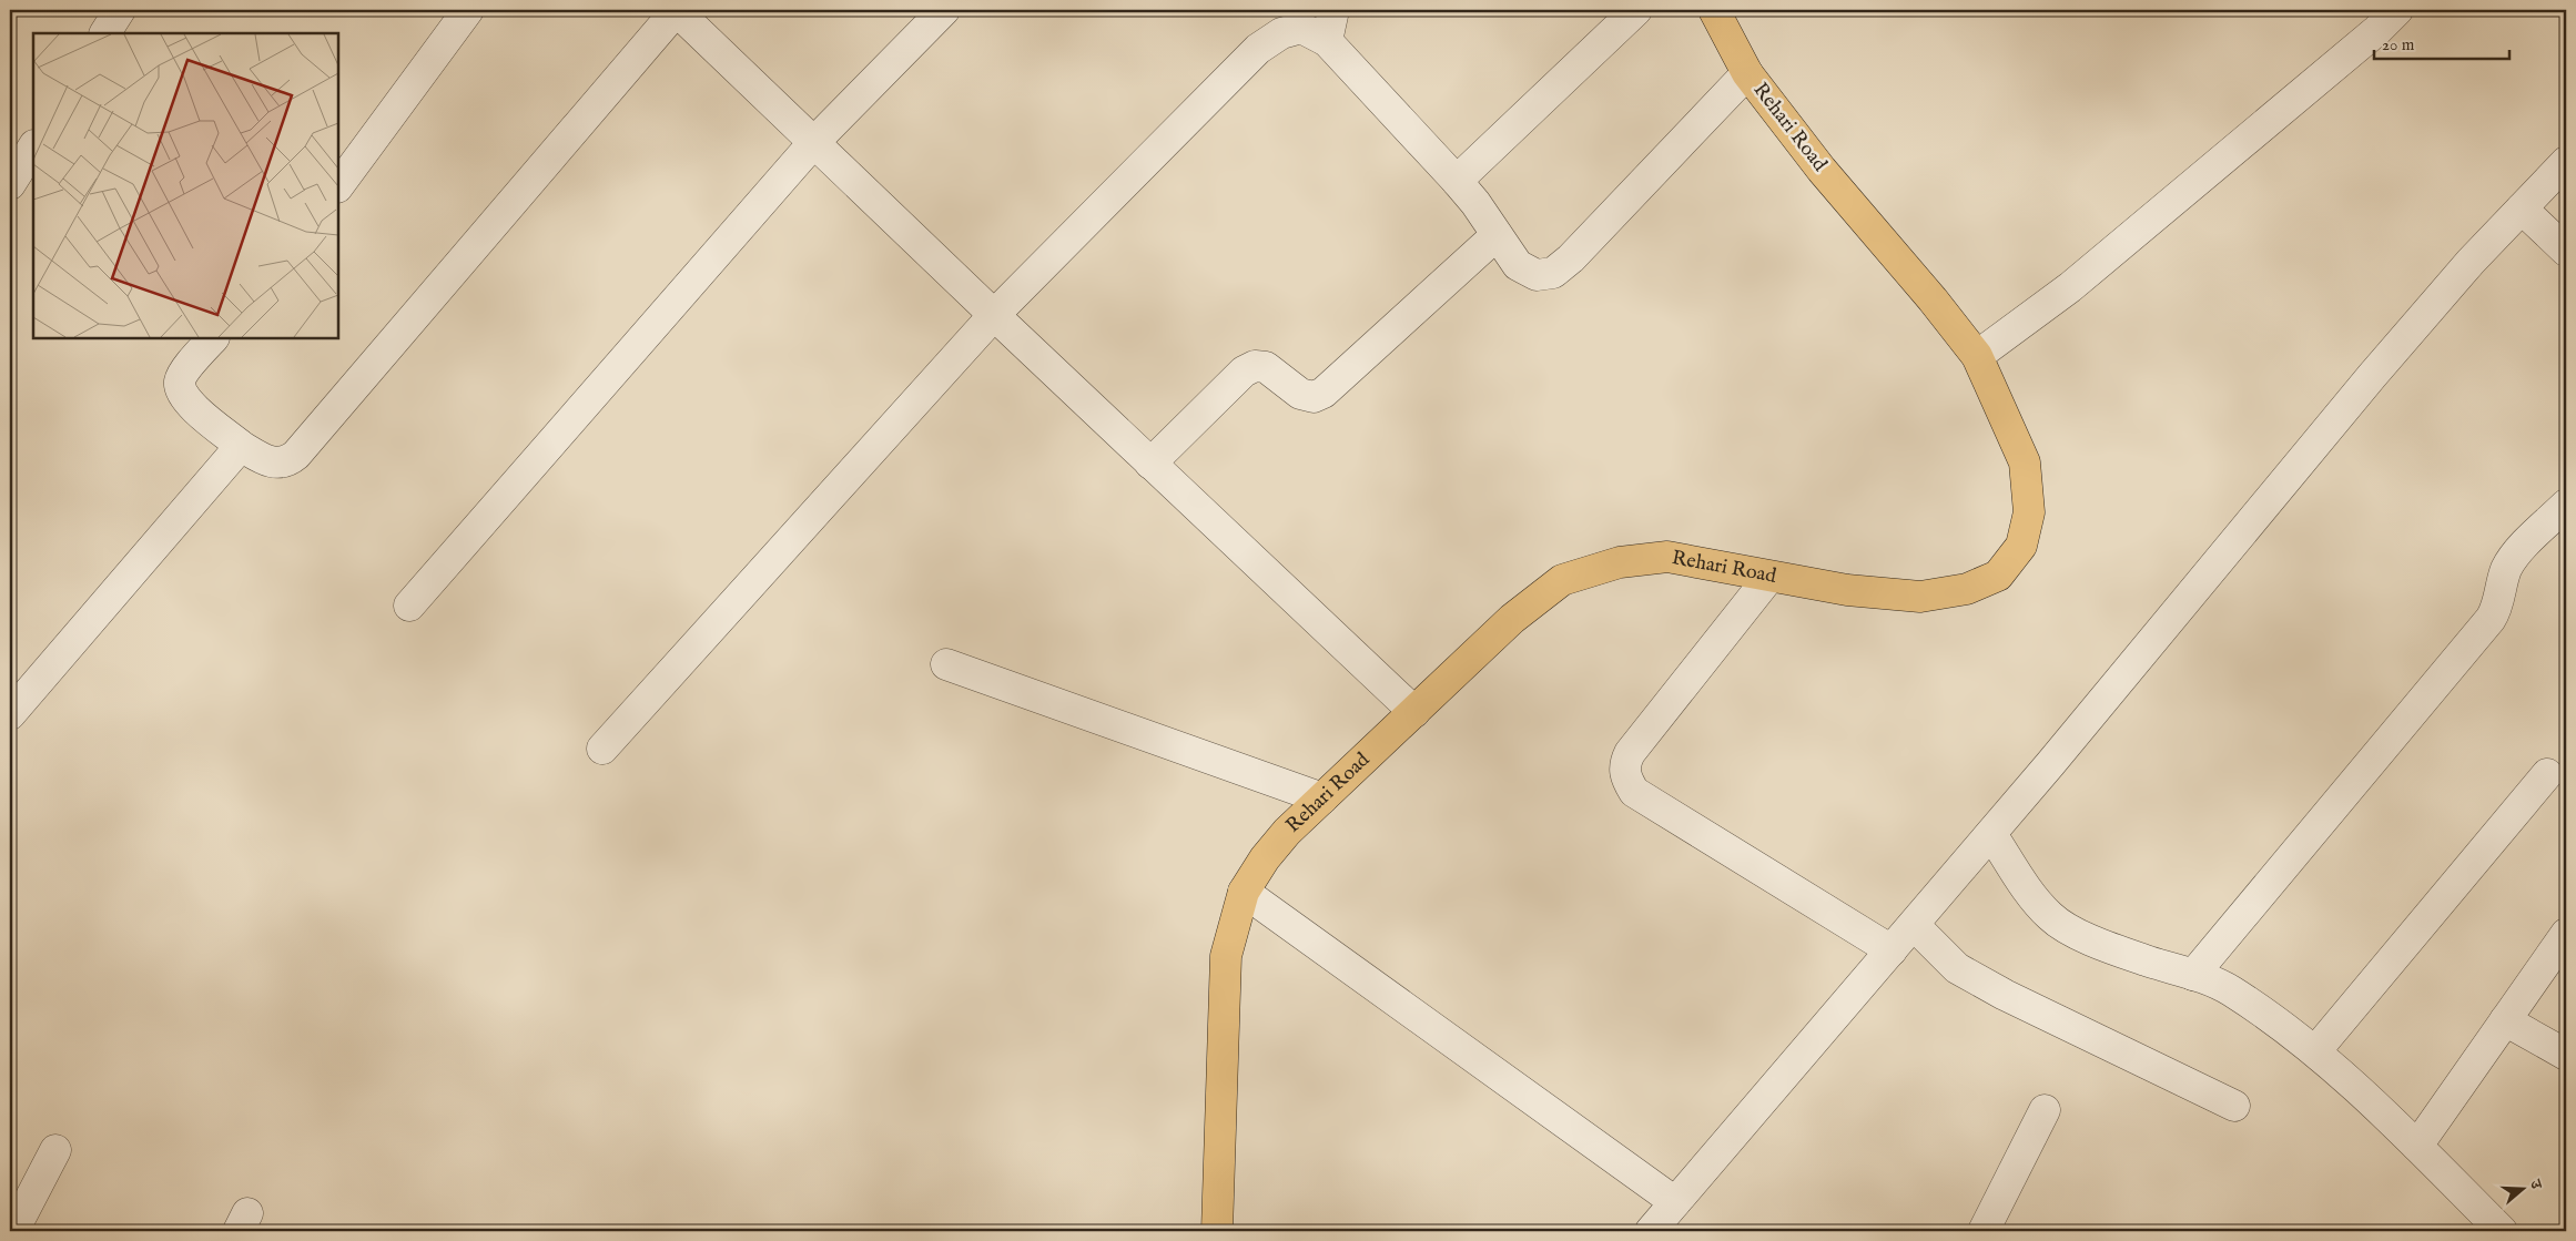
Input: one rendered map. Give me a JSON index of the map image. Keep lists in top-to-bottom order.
{
  "streets": {
    "main road": ["Rehari Road"]
  },
  "scale_bar": "20 m",
  "north": "right"
}
